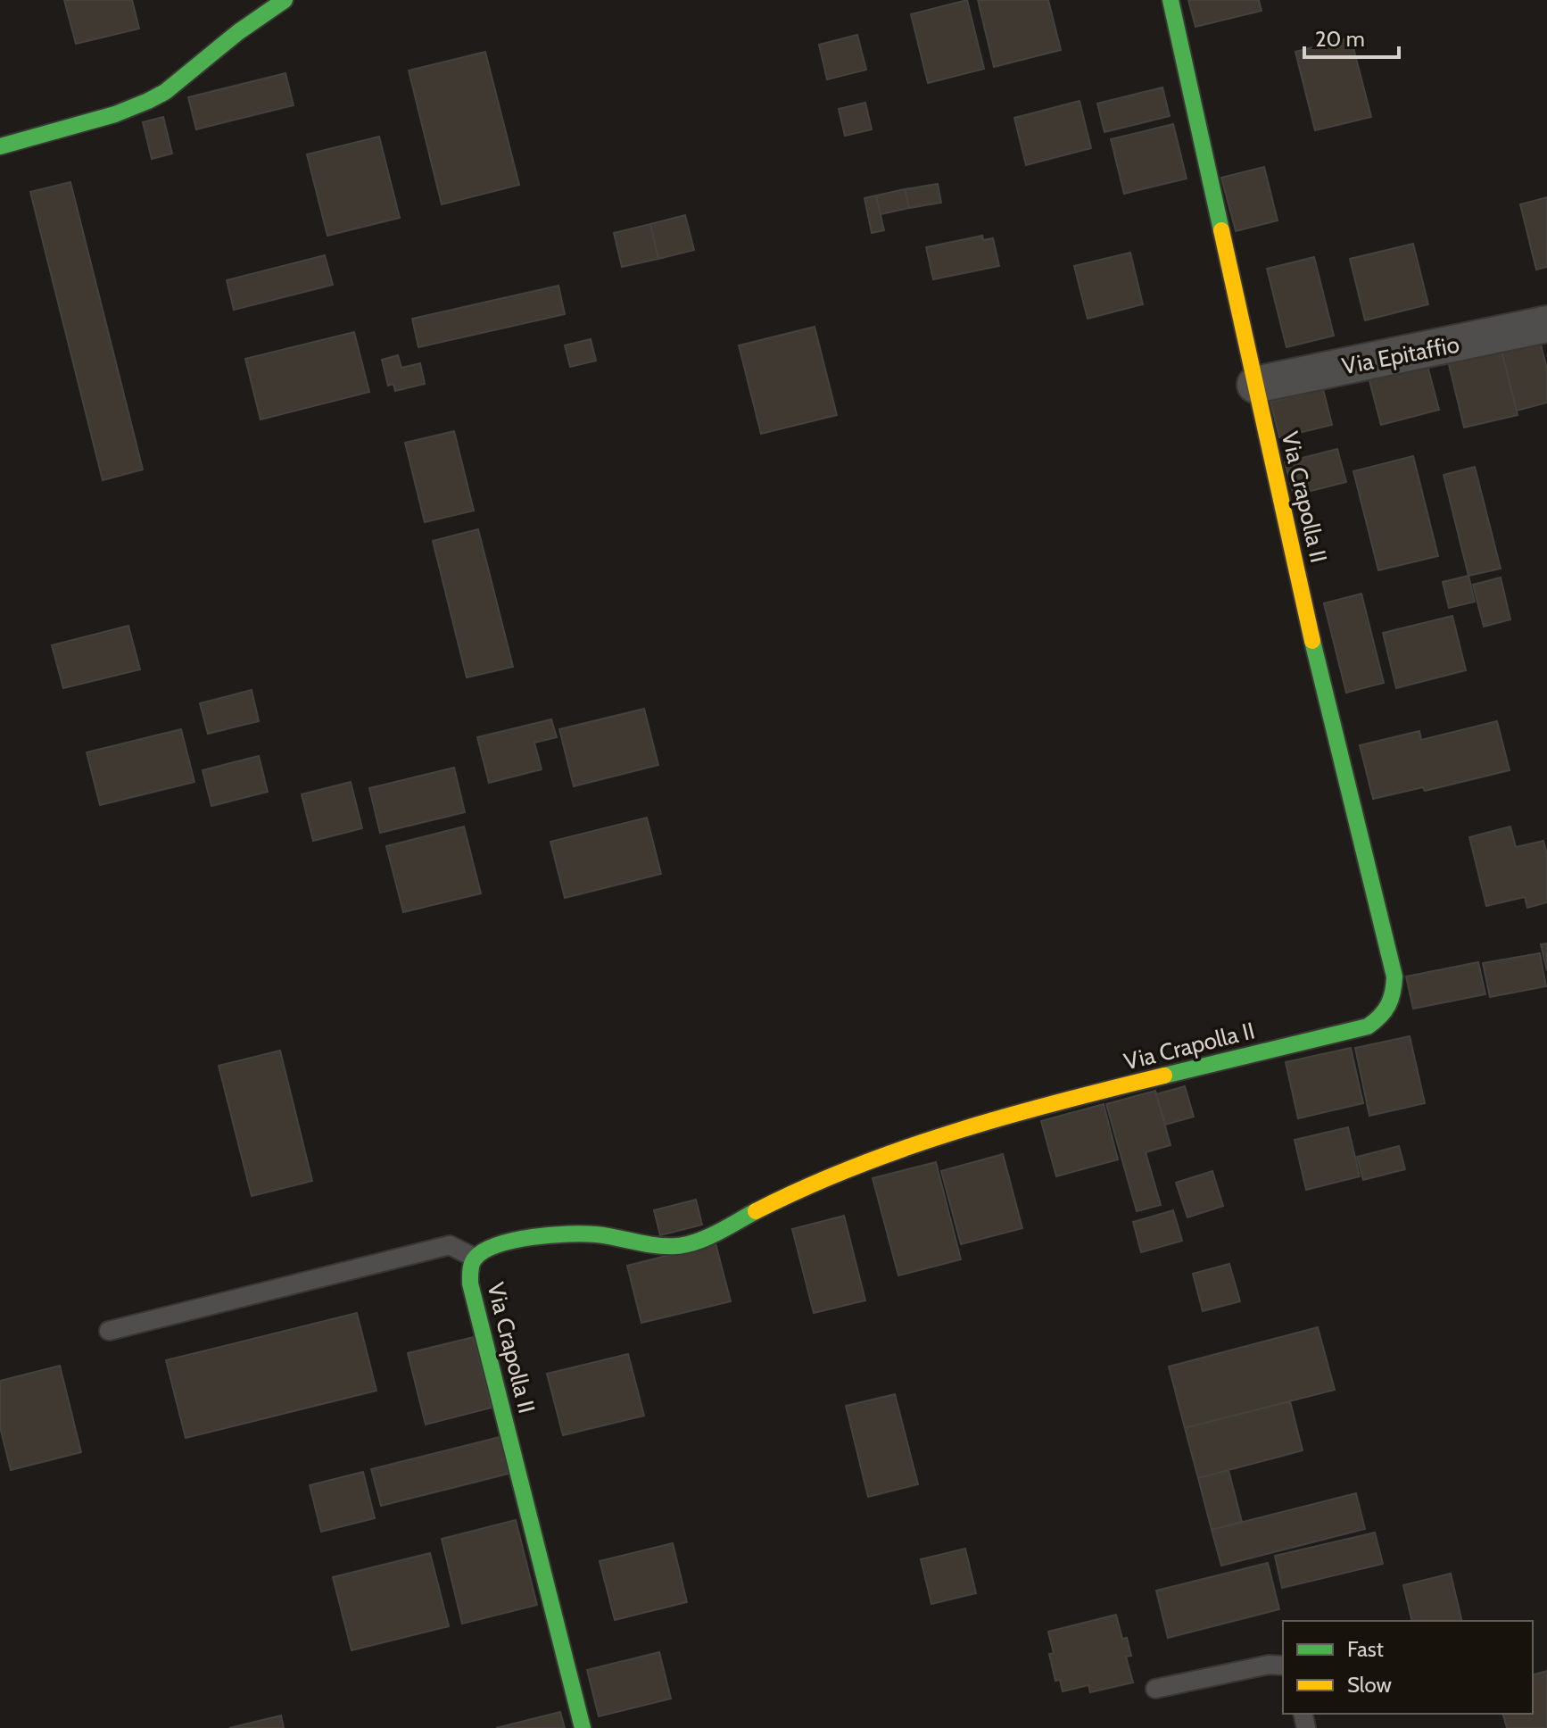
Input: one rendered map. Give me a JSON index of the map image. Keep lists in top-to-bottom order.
{
  "streets": {
    "street": ["Via Epitaffio", "Via Crapolla II"]
  },
  "crossings": [
    ["Via Epitaffio", "Via Crapolla II"]
  ],
  "legend": ["Fast", "Slow"],
  "scale_bar": "20 m"
}
